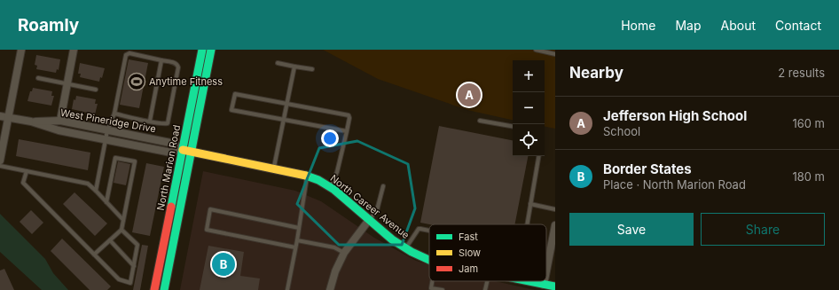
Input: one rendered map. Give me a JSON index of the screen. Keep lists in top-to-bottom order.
{
  "streets": {
    "main road": ["North Marion Road", "North Career Avenue"],
    "street": ["West Pineridge Drive"]
  },
  "crossings": [
    ["West Pineridge Drive", "North Marion Road"],
    ["West Pineridge Drive", "North Career Avenue"],
    ["North Marion Road", "North Career Avenue"]
  ],
  "places": {
    "sports": ["Anytime Fitness"]
  },
  "legend": ["Fast", "Slow", "Jam"],
  "page": {
    "header": "Roamly",
    "nav": [
      "Home",
      "Map",
      "About",
      "Contact"
    ],
    "heading": ["Nearby", "2 results"],
    "map_buttons": ["+", "−"],
    "pins": ["A", "B"],
    "list": [
      {
        "mark": "A",
        "name": "Jefferson High School",
        "note": "School",
        "value": "160 m"
      },
      {
        "mark": "B",
        "name": "Border States",
        "note": "Place · North Marion Road",
        "value": "180 m"
      }
    ],
    "buttons": ["Save", "Share"]
  }
}
